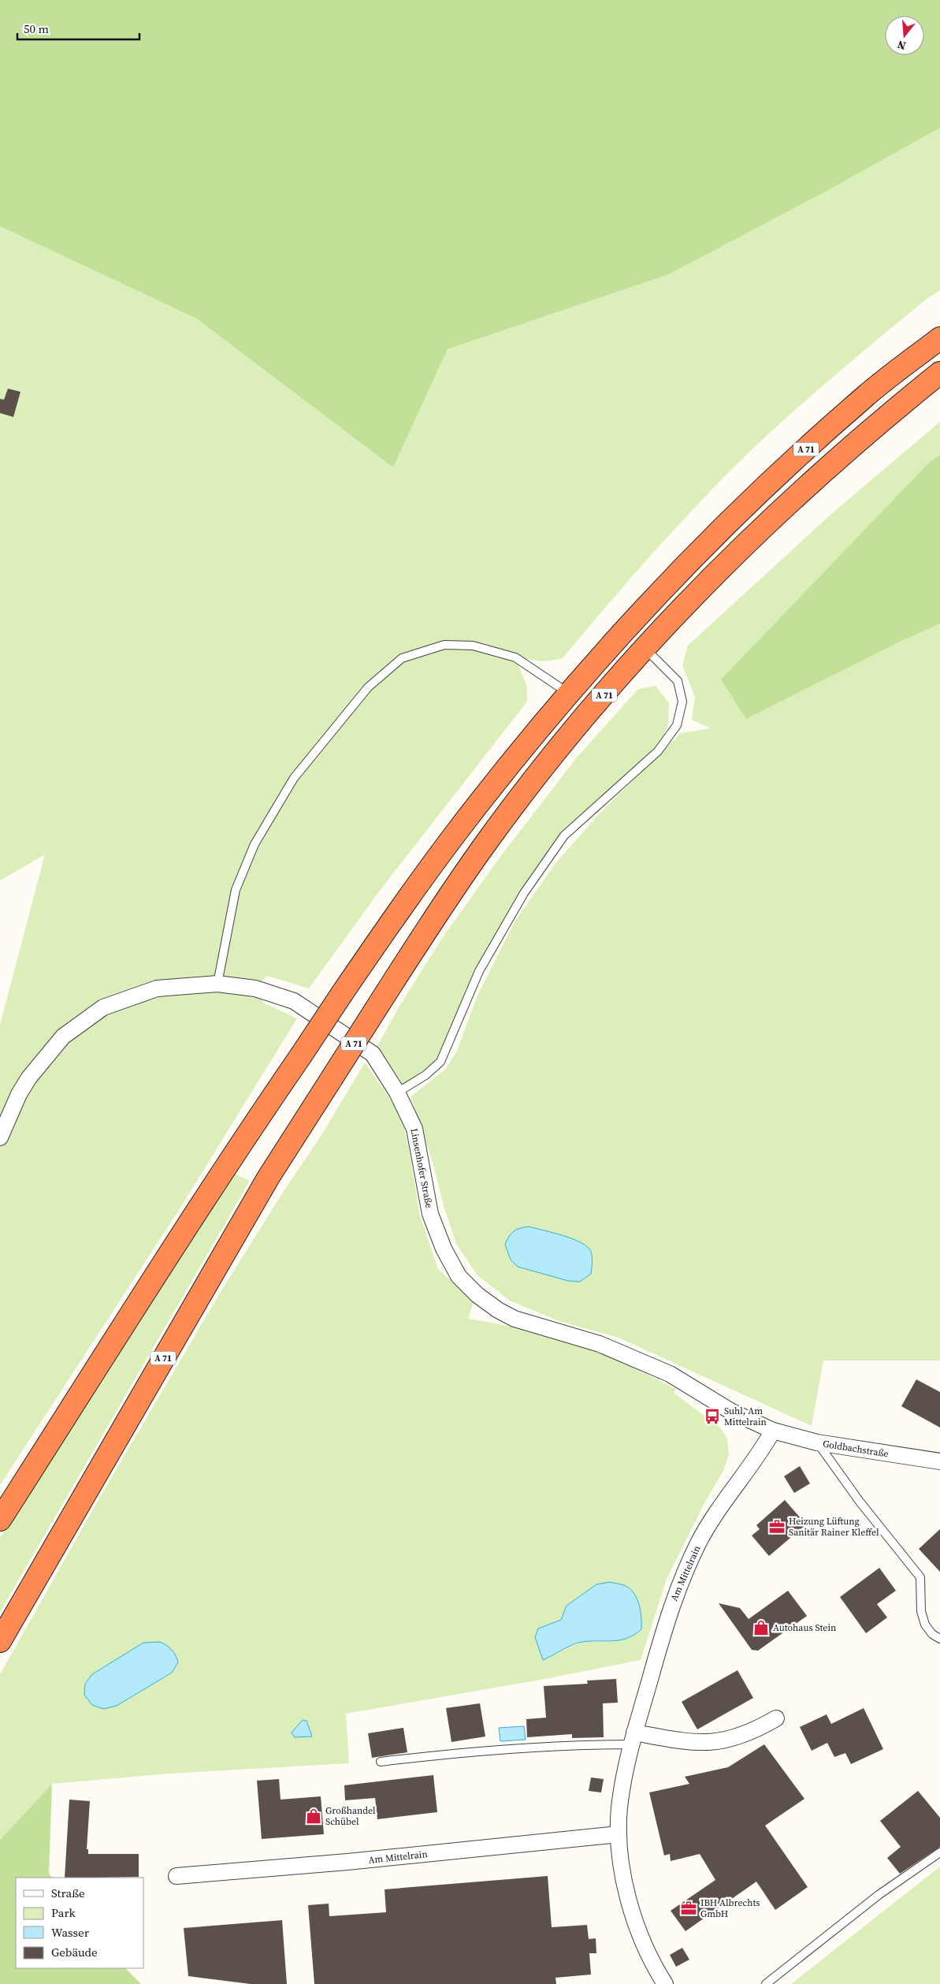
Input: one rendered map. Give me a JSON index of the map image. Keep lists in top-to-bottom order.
{
  "streets": {
    "highway": ["A 71"],
    "street": ["Linsenhofer Straße", "Goldbachstraße", "Am Mittelrain"]
  },
  "crossings": [
    ["Linsenhofer Straße", "Goldbachstraße"],
    ["Linsenhofer Straße", "Am Mittelrain"],
    ["Goldbachstraße", "Am Mittelrain"]
  ],
  "places": {
    "bus stop": ["Suhl, Am Mittelrain"],
    "office": ["Heizung Lüftung Sanitär Rainer Kleffel", "IBH Albrechts GmbH"],
    "shop": ["Autohaus Stein", "Großhandel Schübel"]
  },
  "legend": [
    "Straße",
    "Park",
    "Wasser",
    "Gebäude"
  ],
  "scale_bar": "50 m",
  "north": "bottom"
}
